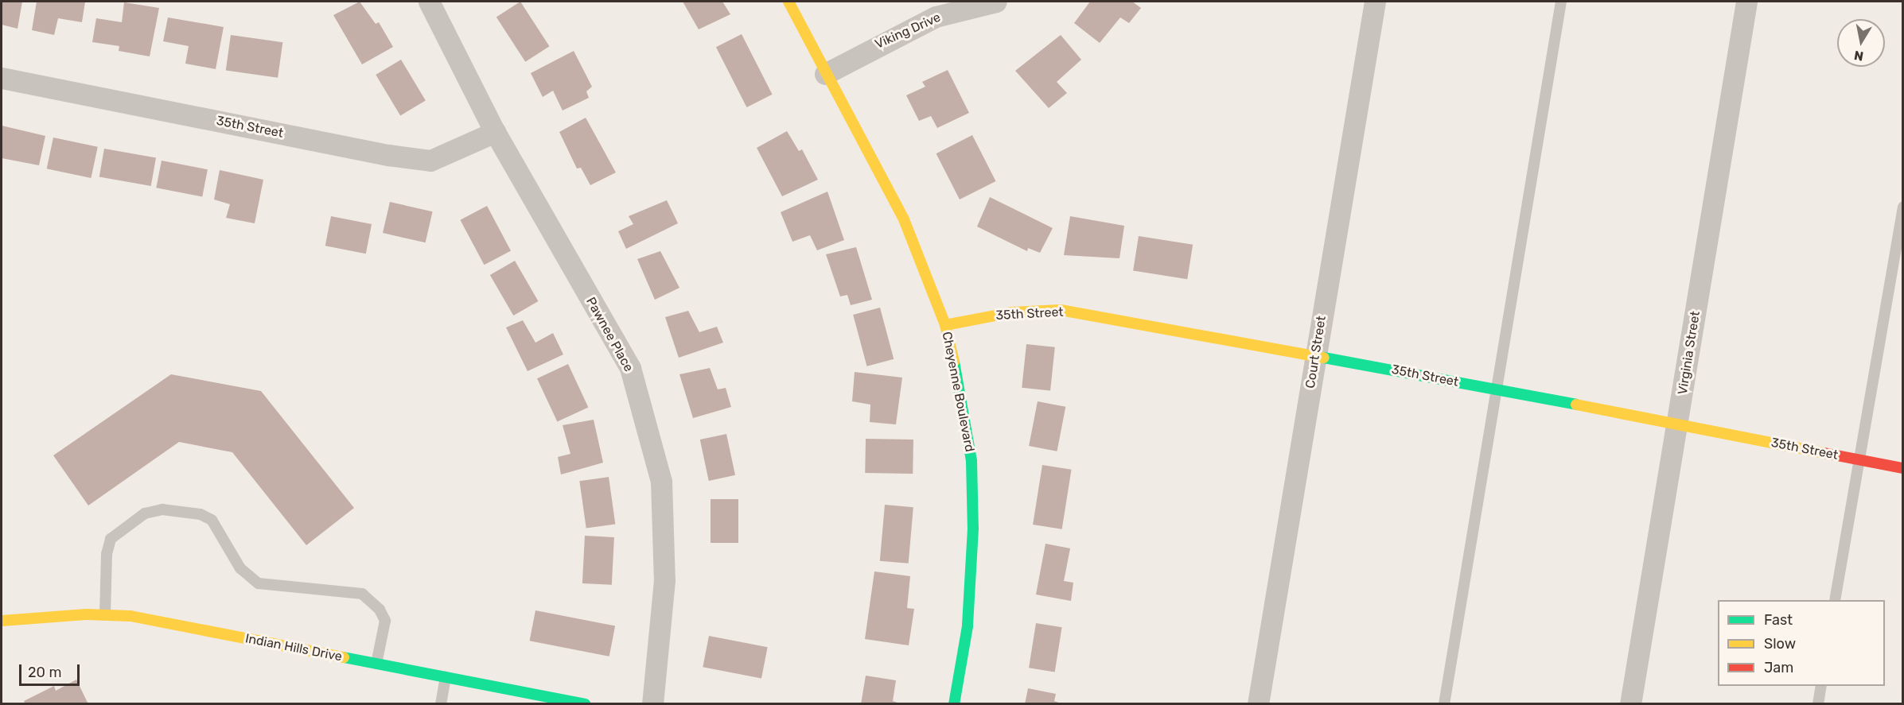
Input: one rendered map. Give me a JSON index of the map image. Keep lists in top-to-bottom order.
{
  "streets": {
    "street": [
      "Viking Drive",
      "35th Street",
      "Pawnee Place",
      "Court Street",
      "Virginia Street",
      "Cheyenne Boulevard",
      "Indian Hills Drive"
    ]
  },
  "crossings": [
    ["Viking Drive", "Cheyenne Boulevard"],
    ["35th Street", "Pawnee Place"],
    ["35th Street", "Court Street"],
    ["35th Street", "Virginia Street"],
    ["35th Street", "Cheyenne Boulevard"]
  ],
  "legend": ["Fast", "Slow", "Jam"],
  "scale_bar": "20 m",
  "north": "bottom"
}
